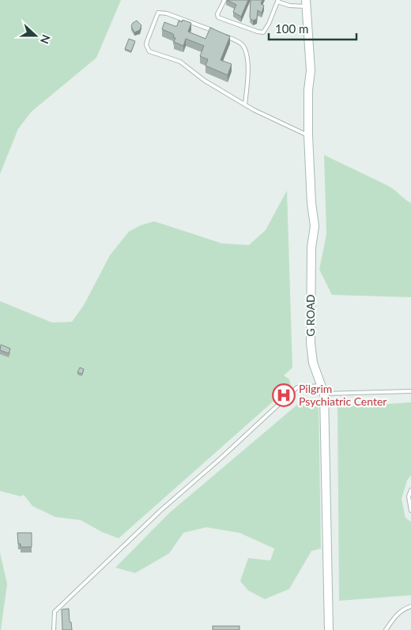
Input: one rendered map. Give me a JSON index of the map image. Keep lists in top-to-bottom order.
{
  "streets": {
    "street": ["G ROAD"]
  },
  "places": {
    "hospital": ["Pilgrim Psychiatric Center"]
  },
  "scale_bar": "100 m",
  "north": "right"
}
